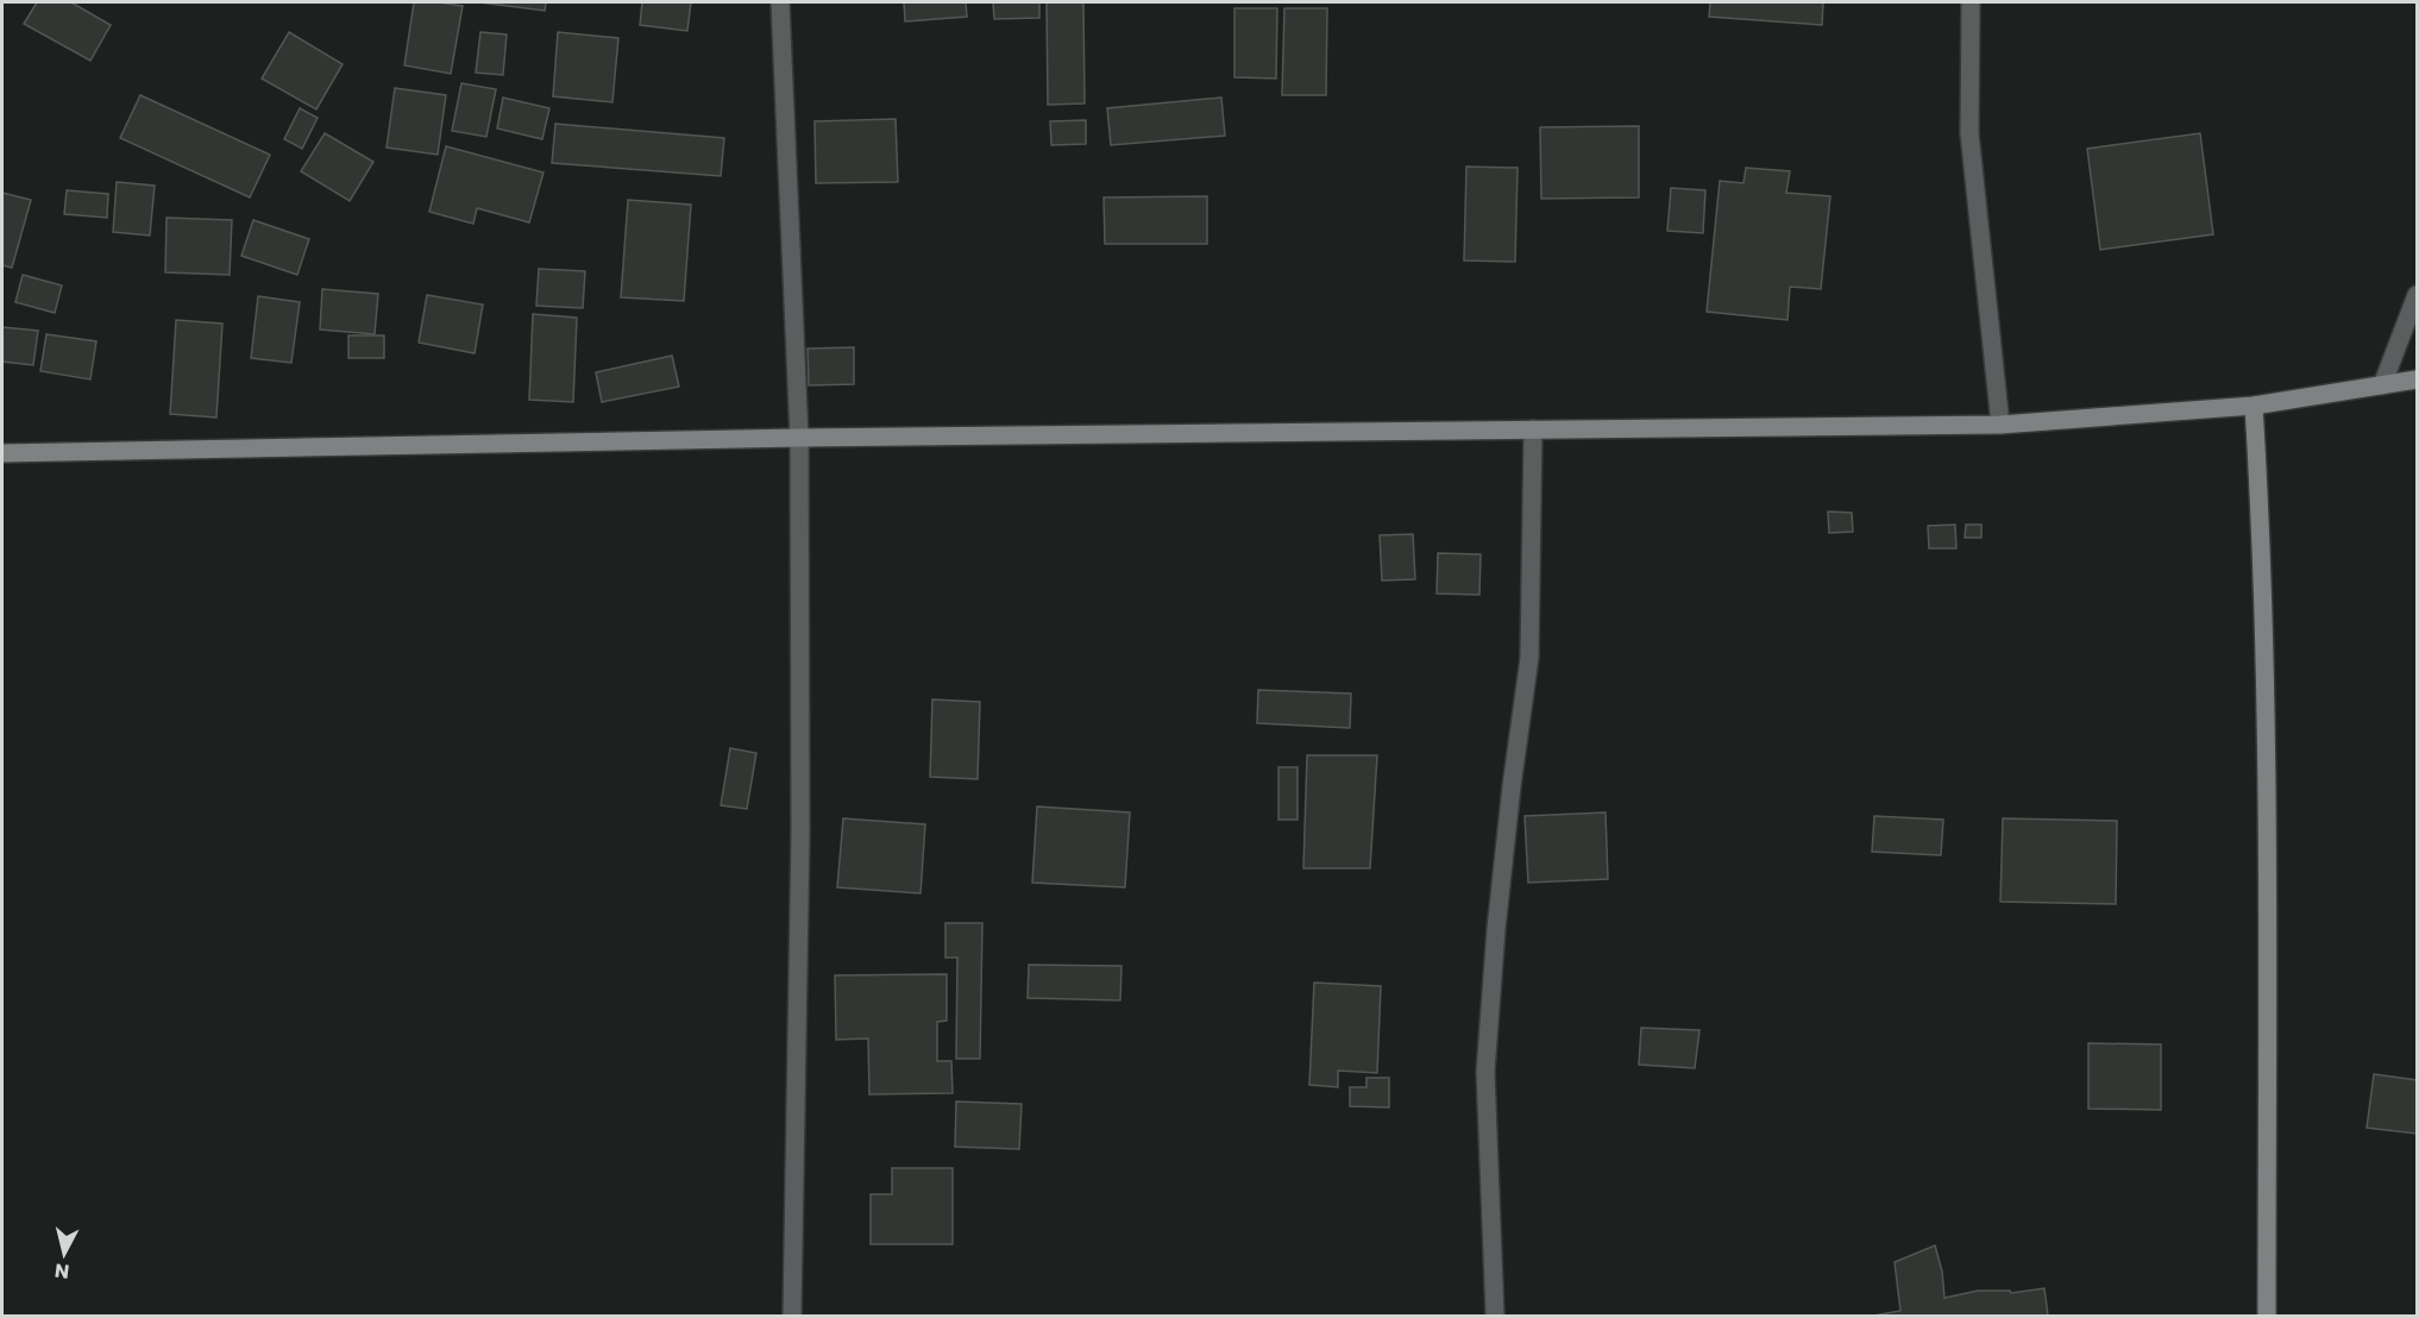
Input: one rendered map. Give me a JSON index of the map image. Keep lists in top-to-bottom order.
{
  "north": "bottom"
}
